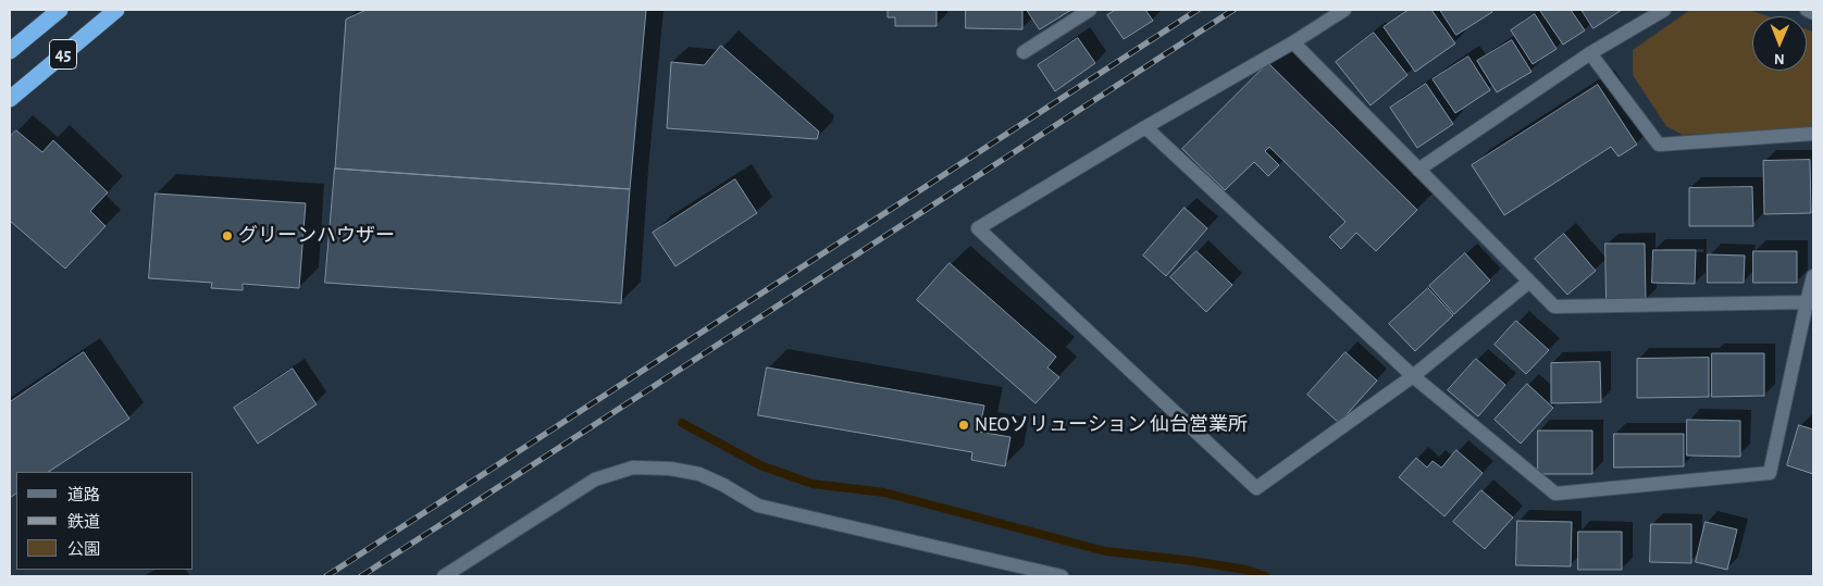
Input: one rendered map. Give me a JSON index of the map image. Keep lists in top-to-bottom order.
{
  "streets": {
    "highway": ["45"]
  },
  "places": ["グリーンハウザー", "NEOソリューション 仙台営業所"],
  "legend": ["道路", "鉄道", "公園"],
  "north": "bottom"
}
